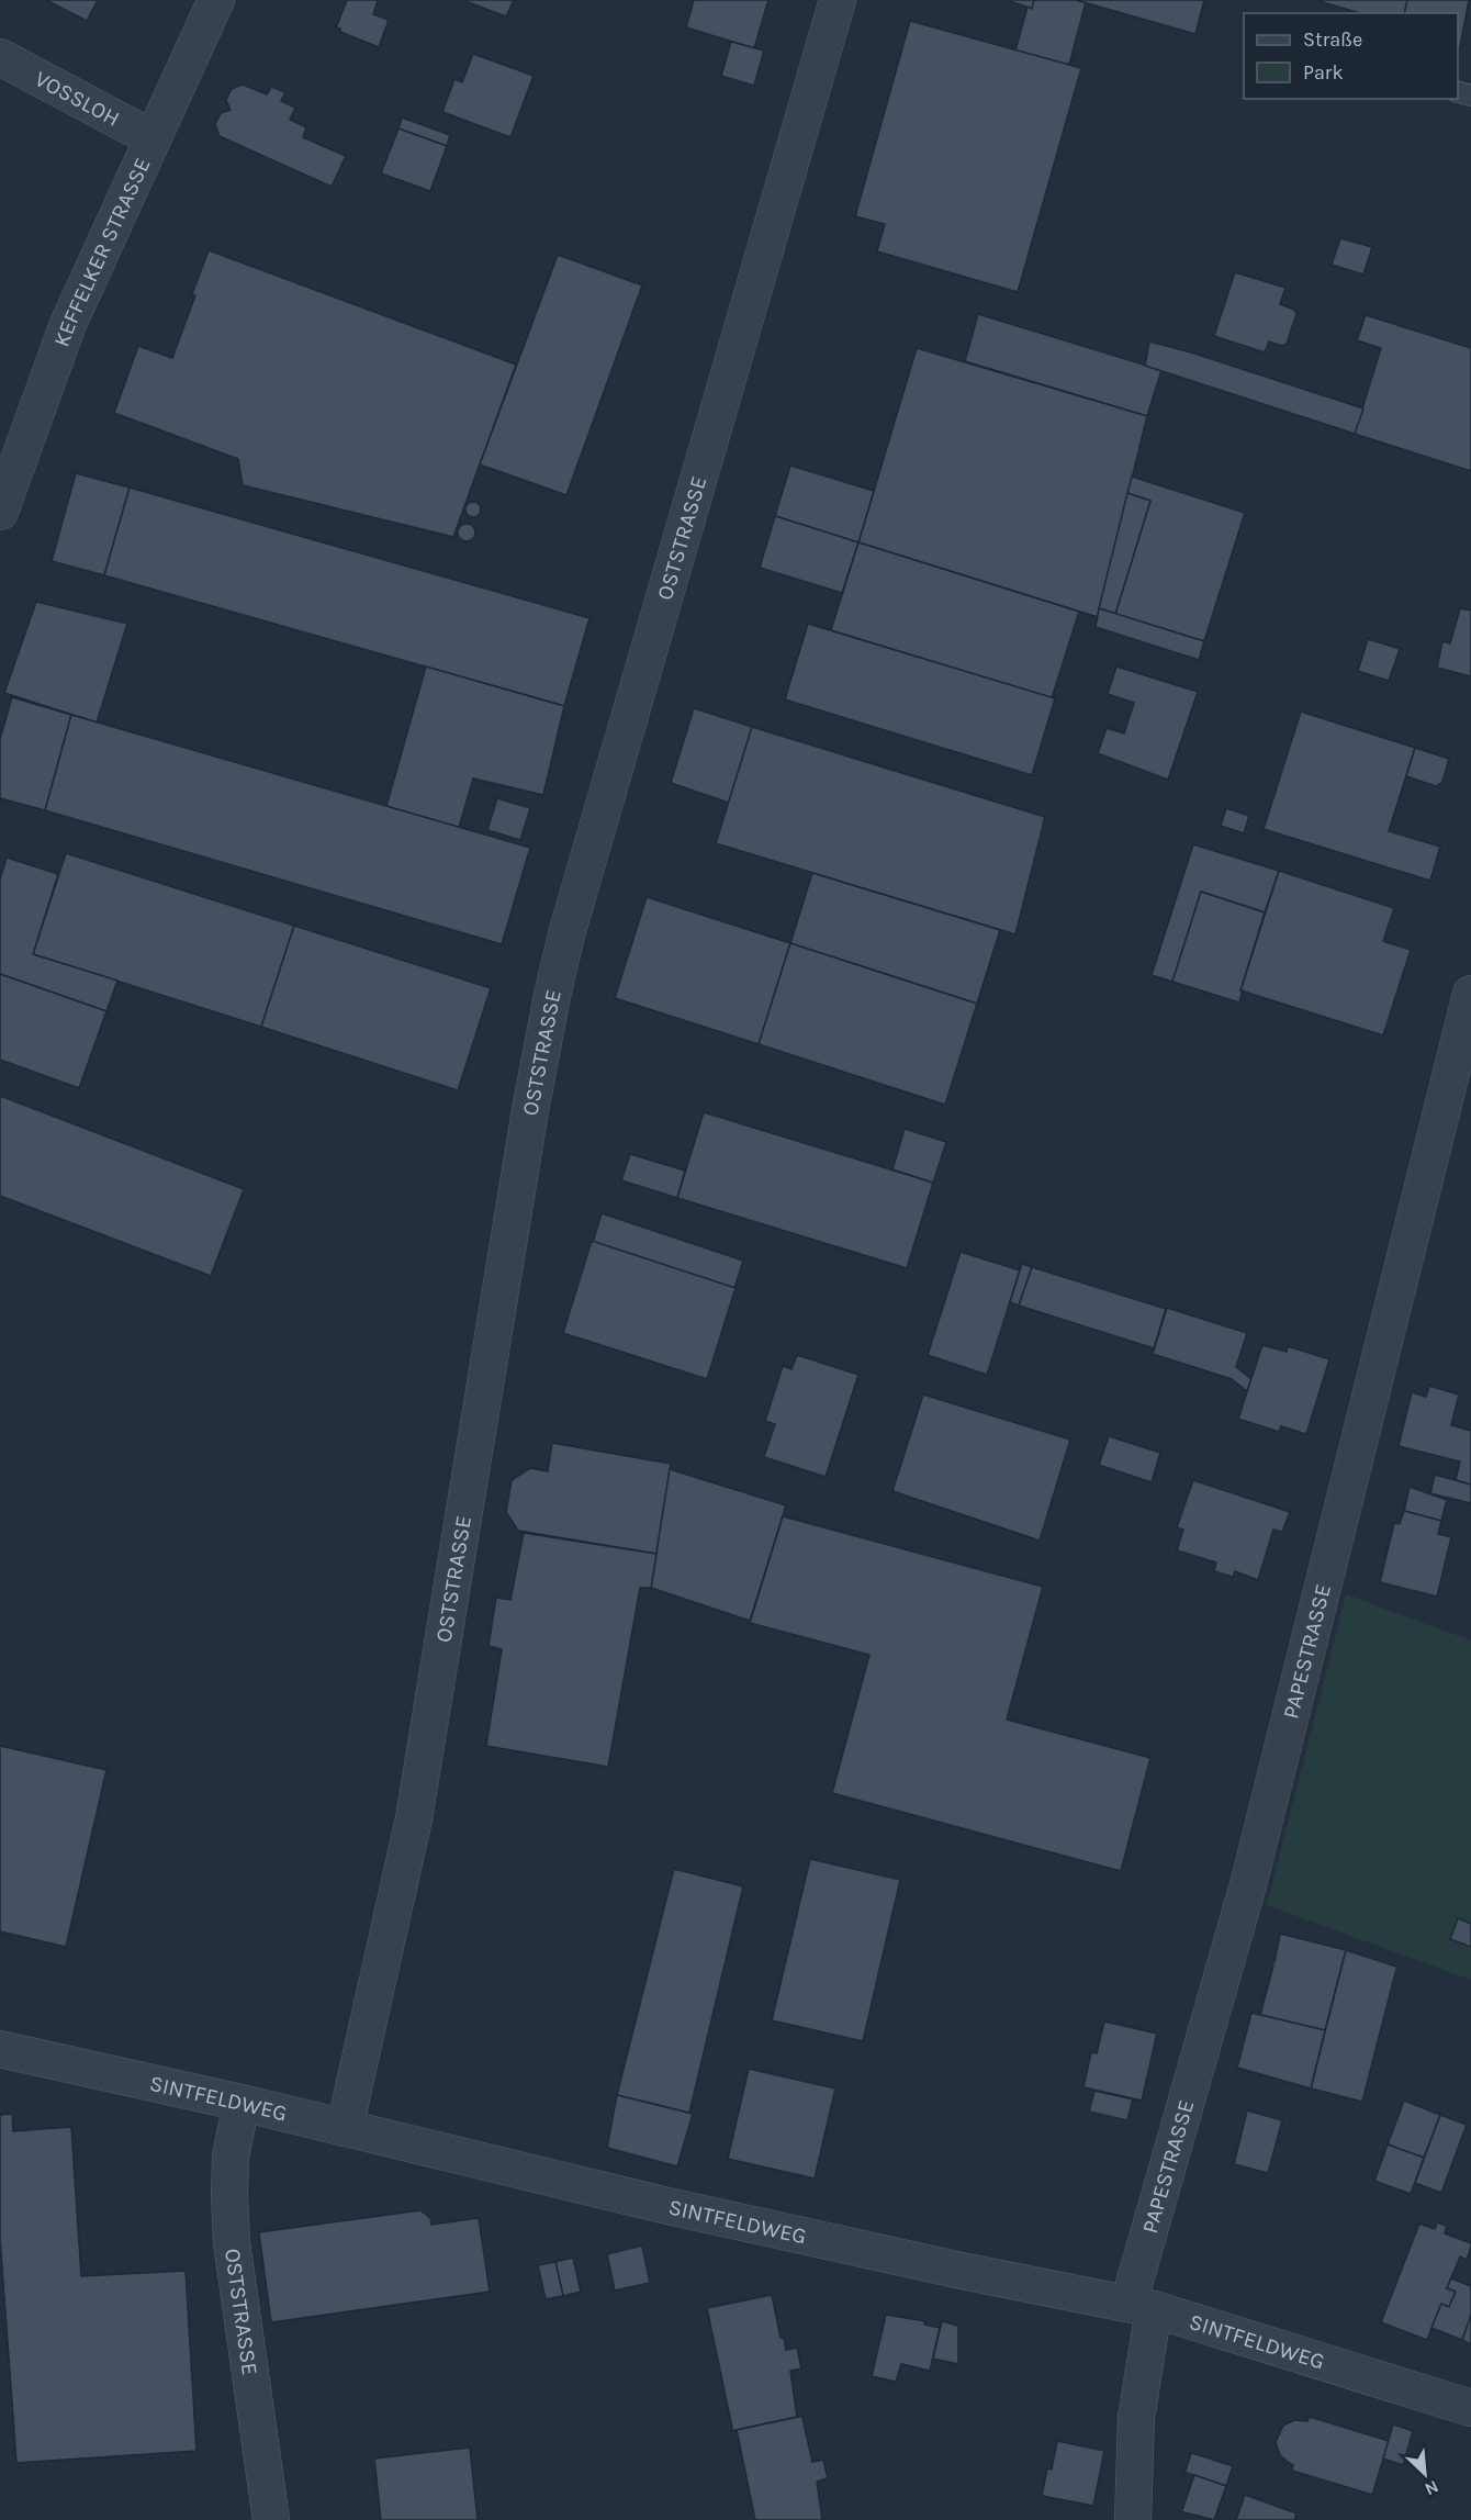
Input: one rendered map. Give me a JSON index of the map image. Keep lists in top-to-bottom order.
{
  "streets": {
    "street": [
      "VOSSLOH",
      "KEFFELKER STRASSE",
      "OSTSTRASSE",
      "PAPESTRASSE",
      "SINTFELDWEG"
    ]
  },
  "crossings": [
    ["VOSSLOH", "KEFFELKER STRASSE"],
    ["OSTSTRASSE", "SINTFELDWEG"],
    ["PAPESTRASSE", "SINTFELDWEG"]
  ],
  "legend": ["Straße", "Park"],
  "north": "bottom right"
}
